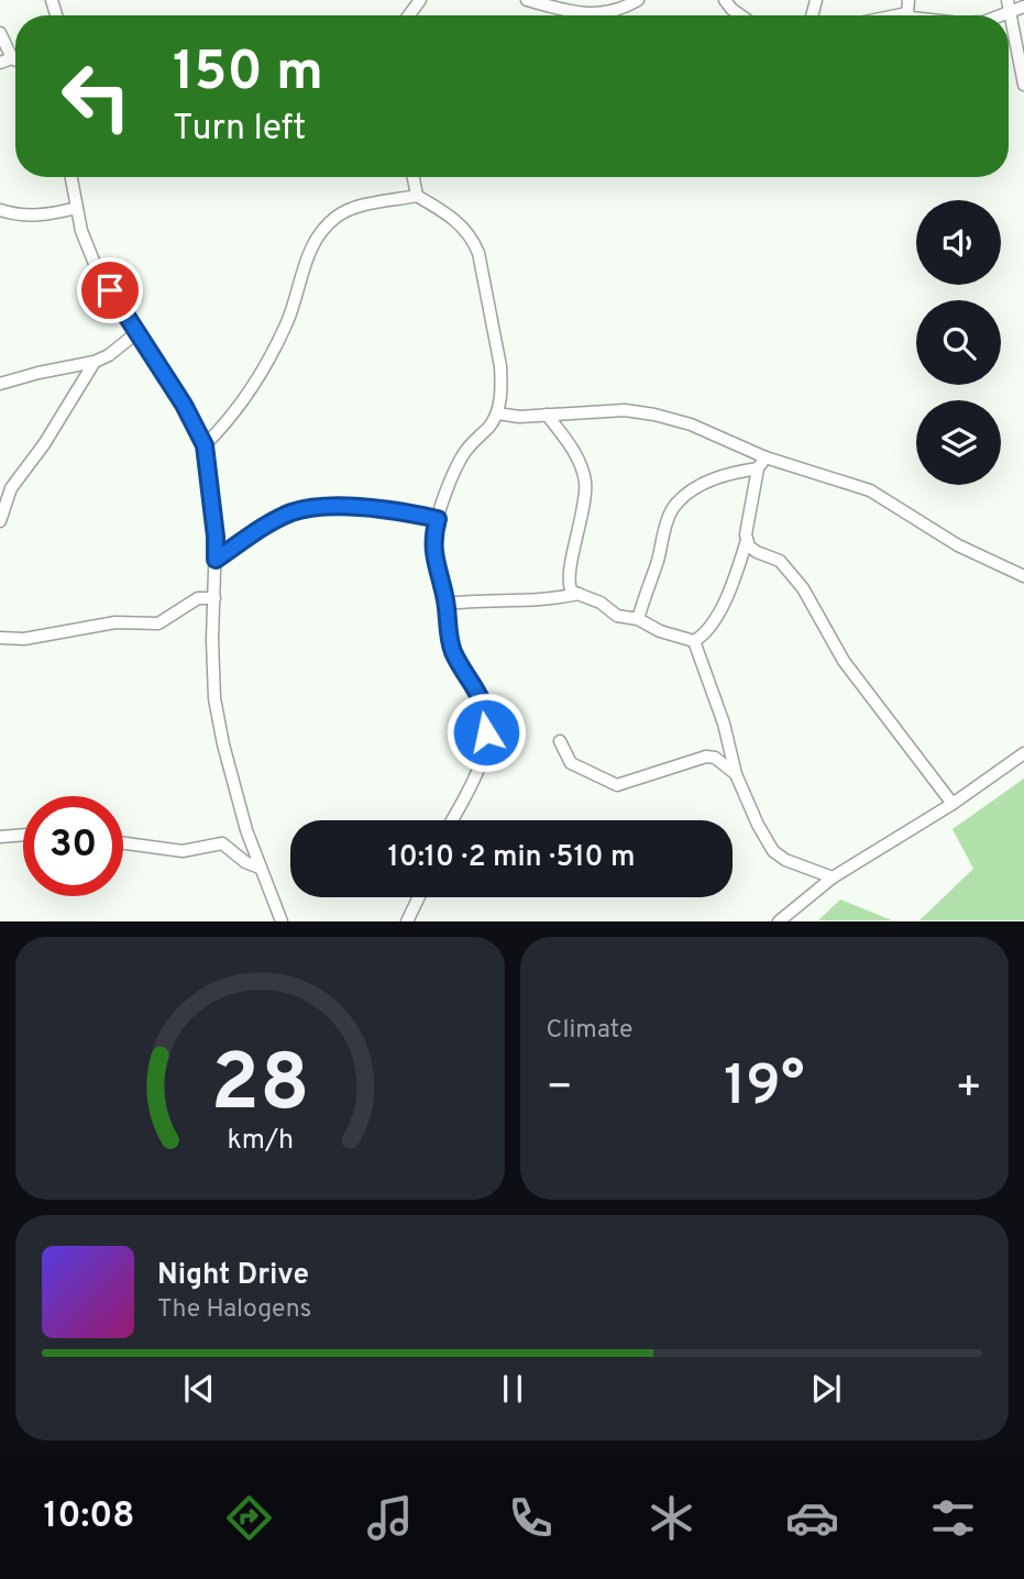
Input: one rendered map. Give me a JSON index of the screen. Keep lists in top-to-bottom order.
{
  "page": {
    "turn": ["150 m", "Turn left"],
    "limit": "30",
    "trip": "10:10 · 2 min · 510 m",
    "tile": "Climate",
    "heat": ["−", "19°", "+"],
    "song": ["Night Drive", "The Halogens"],
    "tabs": "10:08",
    "gauge": ["28", "km/h"]
  }
}
